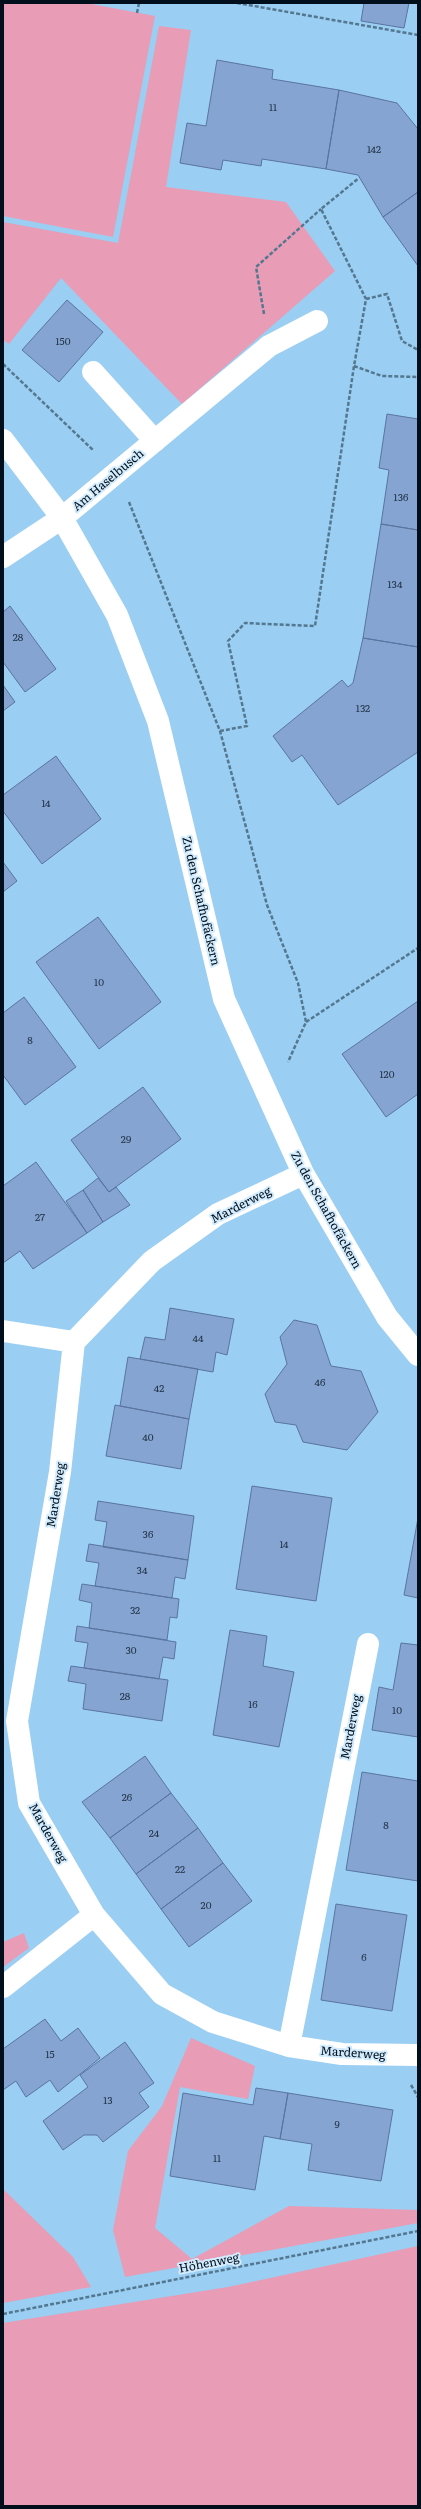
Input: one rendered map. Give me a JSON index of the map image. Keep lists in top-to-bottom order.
{
  "streets": {
    "street": ["Am Haselbusch", "Zu den Schafhofäckern", "Marderweg"],
    "path": ["Höhenweg"]
  },
  "crossings": [
    ["Am Haselbusch", "Zu den Schafhofäckern"],
    ["Zu den Schafhofäckern", "Marderweg"]
  ],
  "house_numbers": [
    "11",
    "142",
    "150",
    "136",
    "134",
    "28",
    "132",
    "14",
    "10",
    "8",
    "120",
    "29",
    "27",
    "44",
    "46",
    "42",
    "40",
    "36",
    "14",
    "34",
    "32",
    "30",
    "28",
    "16",
    "10",
    "26",
    "8",
    "24",
    "22",
    "20",
    "6",
    "15",
    "13",
    "9",
    "11"
  ]
}
